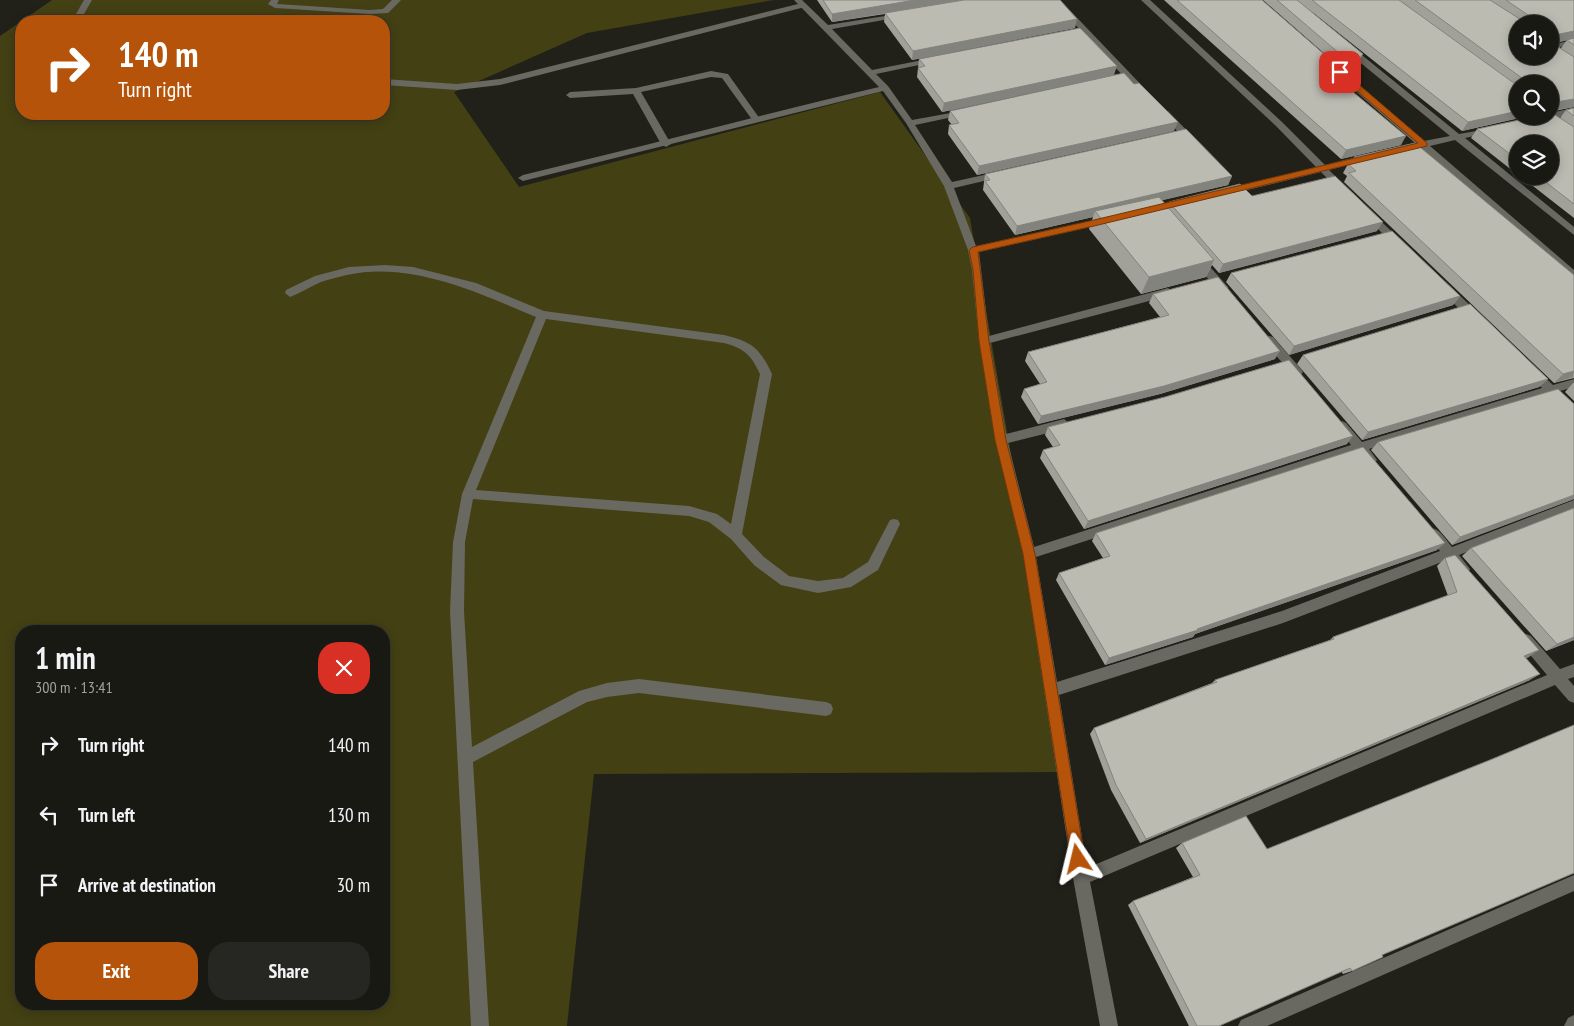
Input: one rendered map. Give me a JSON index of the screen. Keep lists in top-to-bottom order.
{
  "page": {
    "turn": ["140 m", "Turn right"],
    "heading": ["1 min", "300 m · 13:41"],
    "list": [
      {
        "name": "Turn right",
        "value": "140 m"
      },
      {
        "name": "Turn left",
        "value": "130 m"
      },
      {
        "name": "Arrive at destination",
        "value": "30 m"
      }
    ],
    "buttons": ["Exit", "Share"]
  }
}
